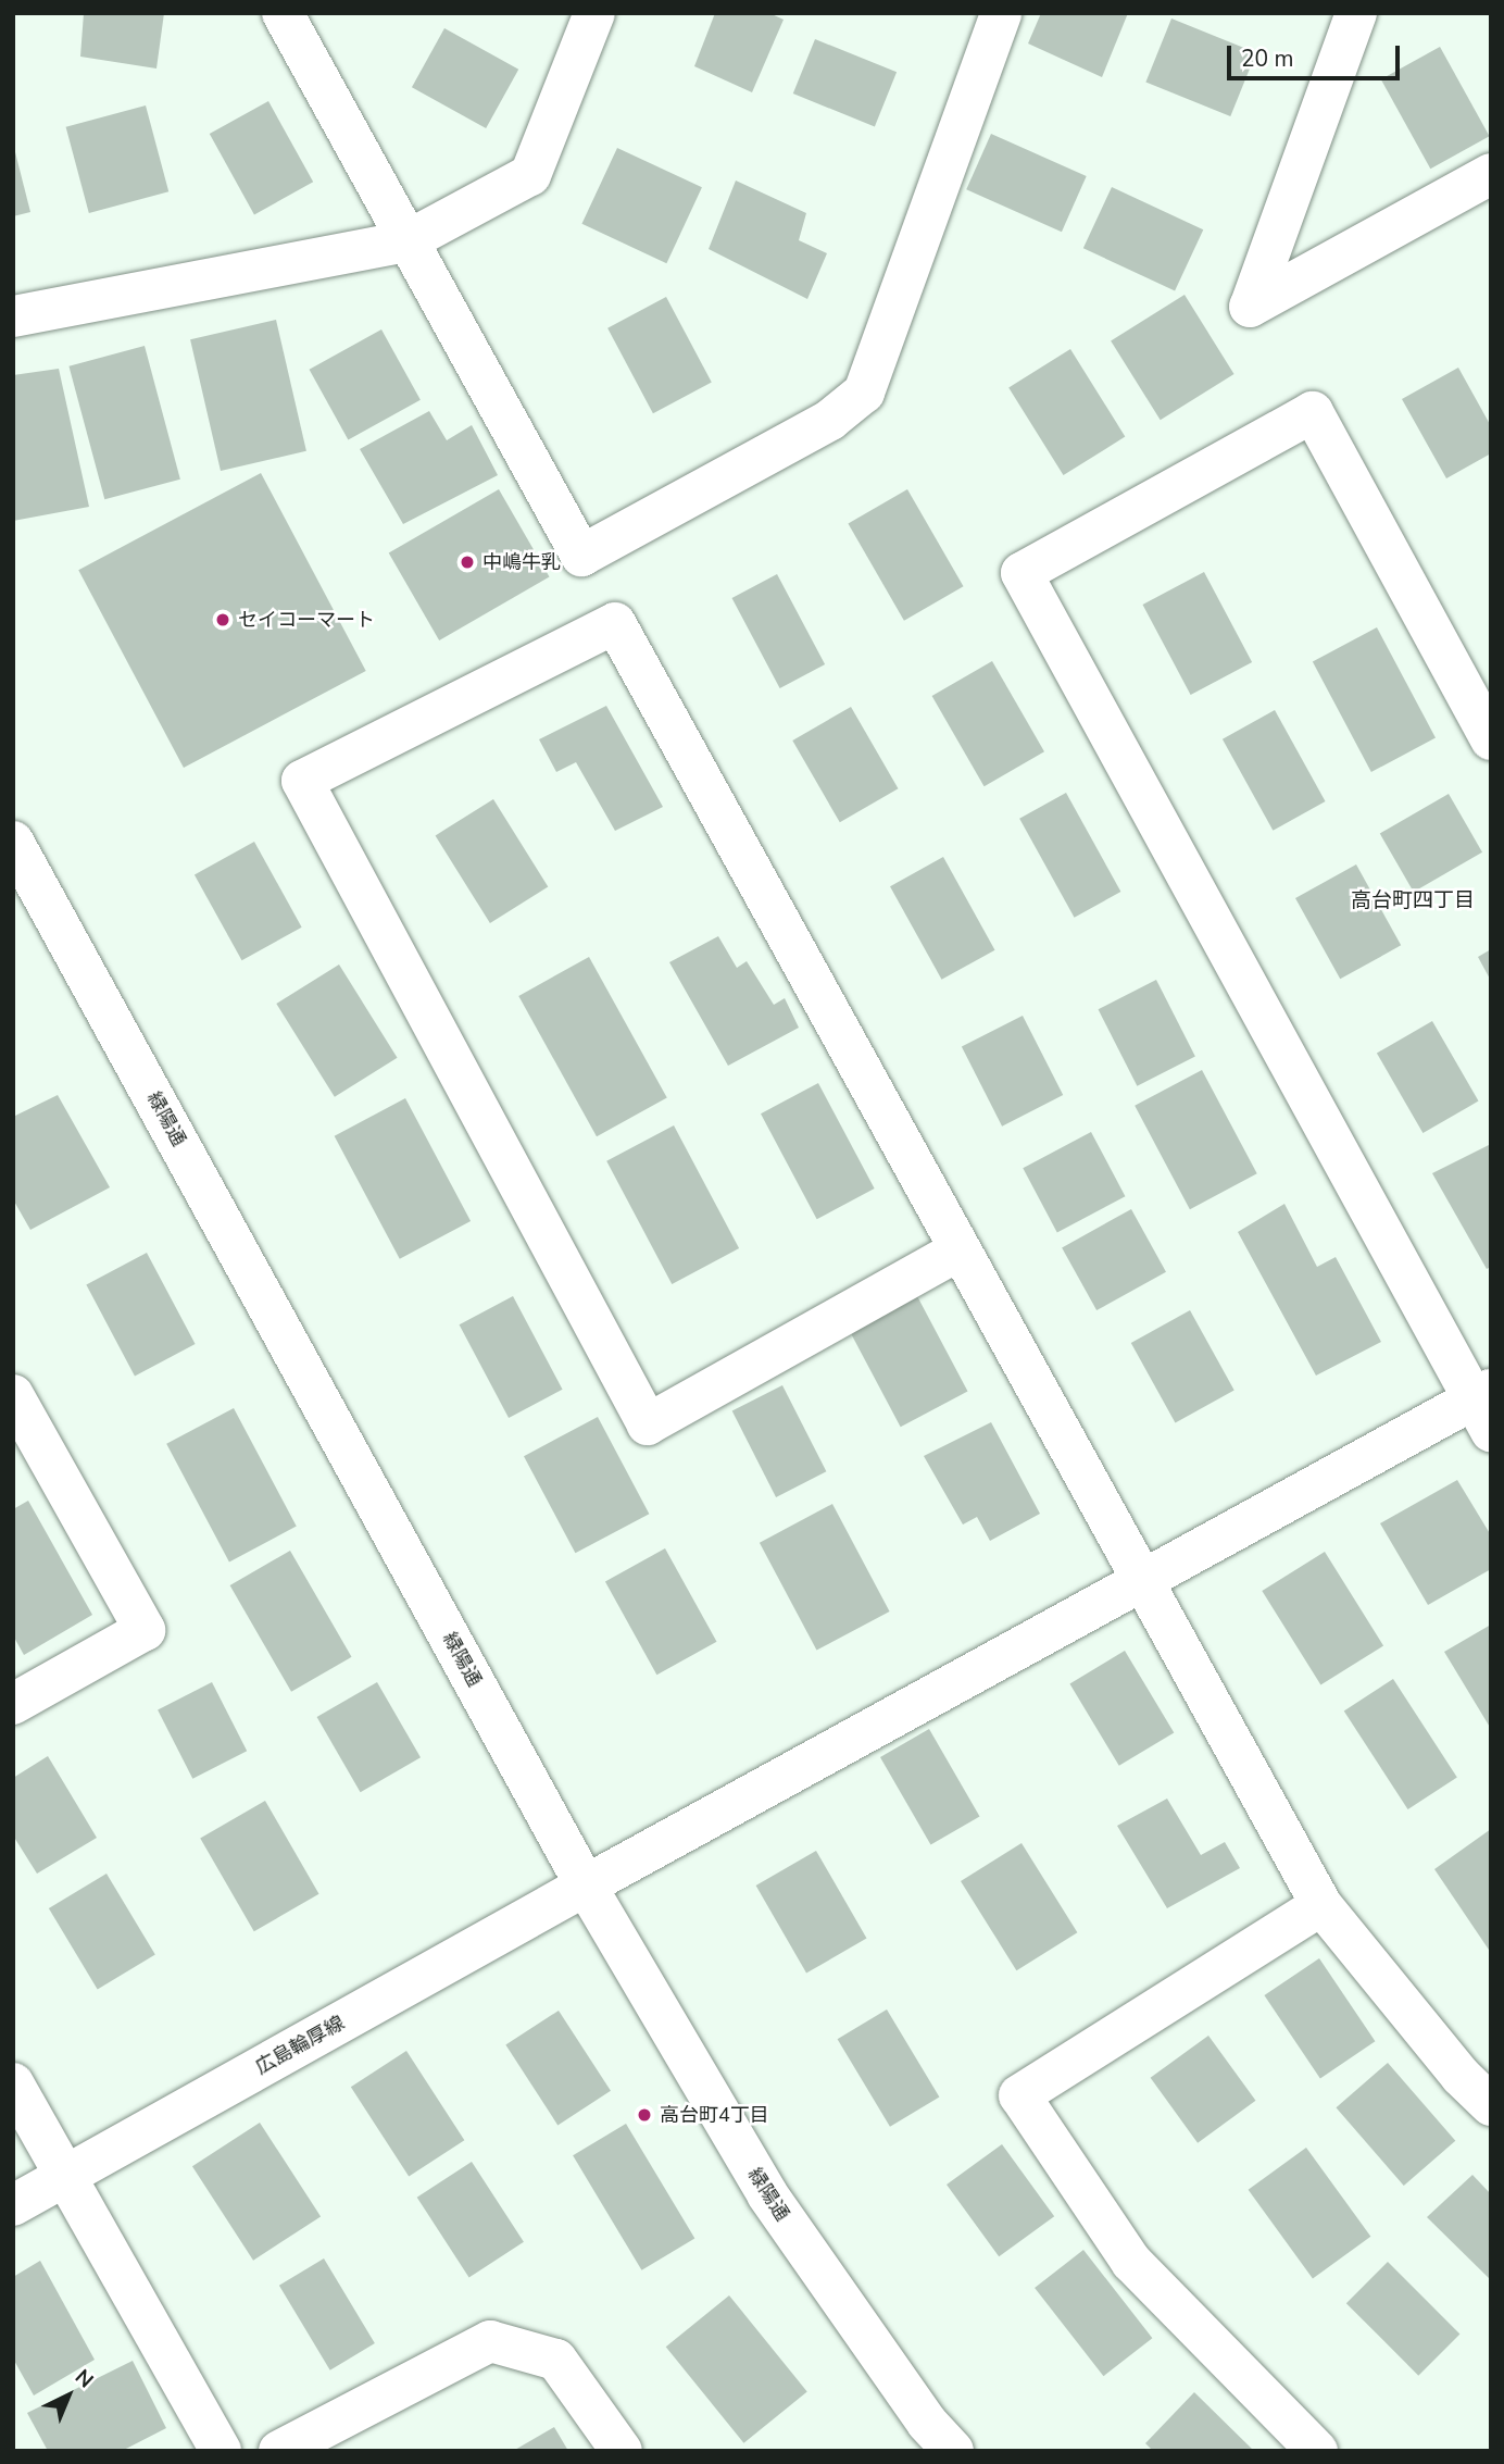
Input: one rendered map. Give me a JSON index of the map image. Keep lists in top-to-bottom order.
{
  "streets": {
    "street": ["緑陽通", "広島輪厚線"]
  },
  "crossings": [
    ["緑陽通", "広島輪厚線"]
  ],
  "districts": ["高台町四丁目"],
  "places": ["中嶋牛乳", "セイコーマート", "高台町4丁目"],
  "scale_bar": "20 m",
  "north": "top right"
}
